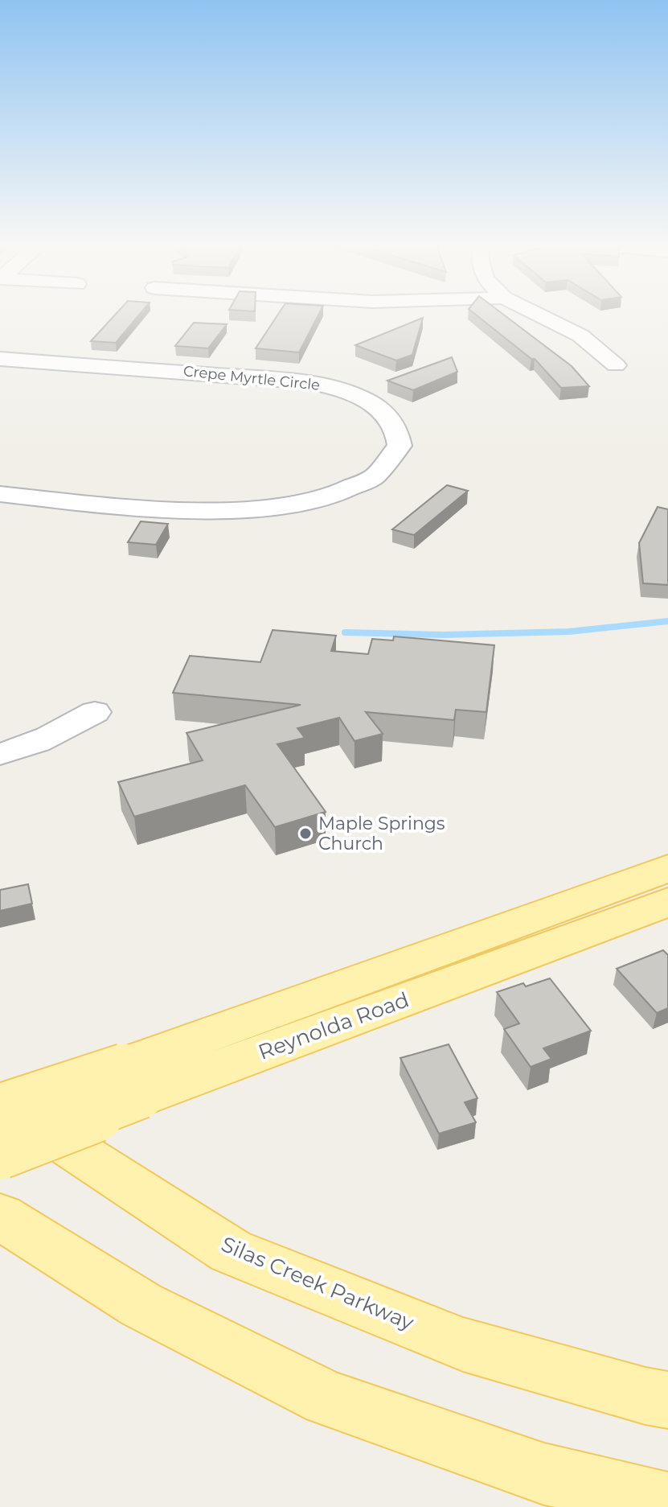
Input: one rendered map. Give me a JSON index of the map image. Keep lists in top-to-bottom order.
{
  "streets": {
    "main road": ["Reynolda Road", "Silas Creek Parkway"],
    "street": ["Crepe Myrtle Circle"]
  },
  "places": ["Maple Springs Church"]
}
